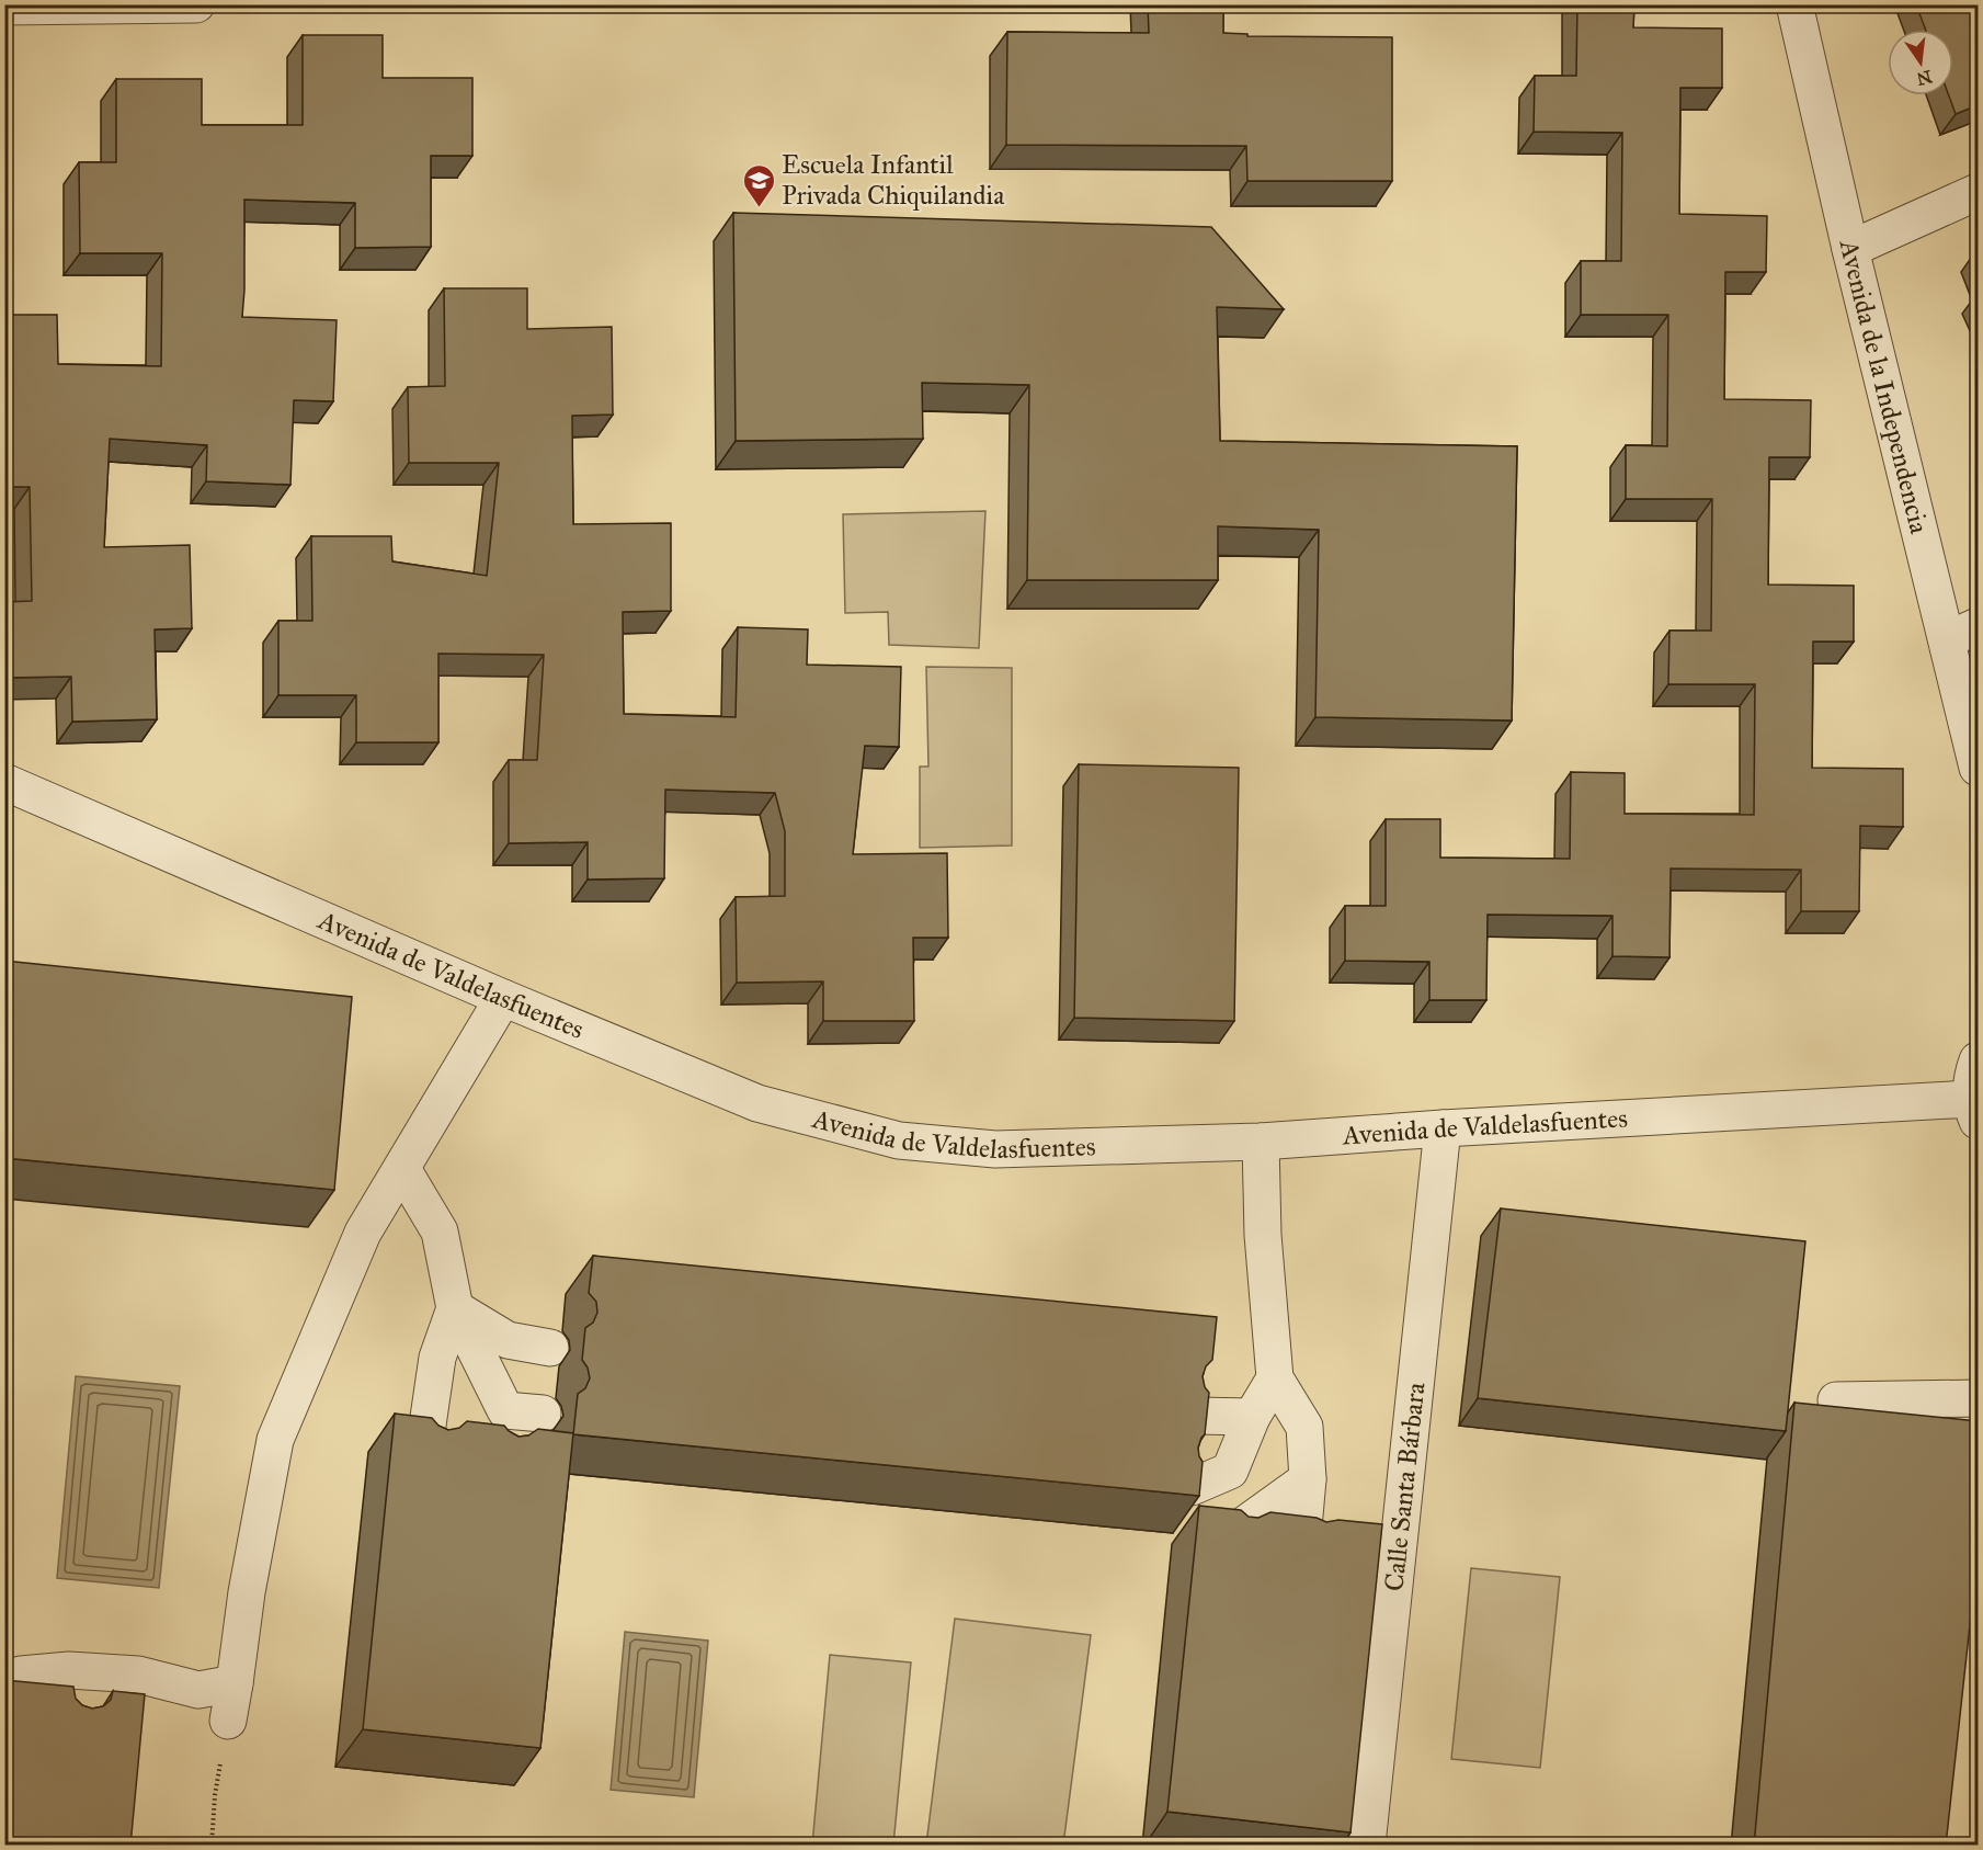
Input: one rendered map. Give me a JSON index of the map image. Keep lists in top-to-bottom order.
{
  "streets": {
    "street": ["Avenida de la Independencia", "Avenida de Valdelasfuentes", "Calle Santa Bárbara"]
  },
  "crossings": [
    ["Avenida de Valdelasfuentes", "Calle Santa Bárbara"]
  ],
  "places": {
    "school or university": ["Escuela Infantil Privada Chiquilandia"]
  },
  "north": "bottom"
}
